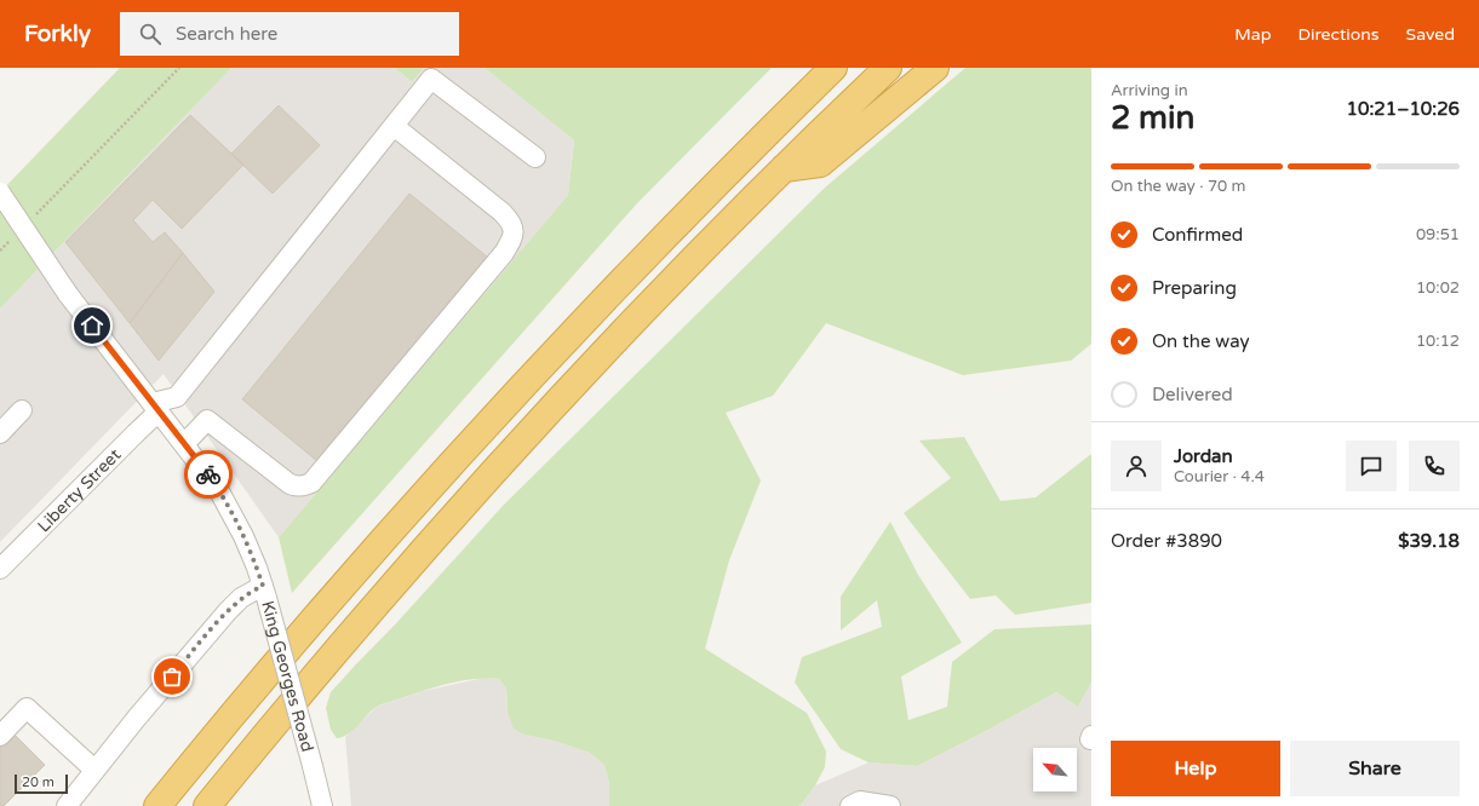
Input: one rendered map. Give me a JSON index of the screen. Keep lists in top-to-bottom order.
{
  "streets": {
    "street": ["Liberty Street", "King Georges Road"]
  },
  "crossings": [
    ["Liberty Street", "King Georges Road"]
  ],
  "scale_bar": "20 m",
  "north": "top left",
  "page": {
    "header": "Forkly",
    "search": "Search here",
    "nav": ["Map", "Directions", "Saved"],
    "heading": ["2 min", "Arriving in", "10:21–10:26"],
    "panel": [
      "Jordan",
      "Courier · 4.4",
      "Order #3890",
      "$39.18"
    ],
    "bar": "On the way · 70 m",
    "list": [
      ["Confirmed", "09:51"],
      ["Preparing", "10:02"],
      ["On the way", "10:12"],
      "Delivered"
    ],
    "buttons": ["Help", "Share"],
    "scale": "20 m"
  }
}
